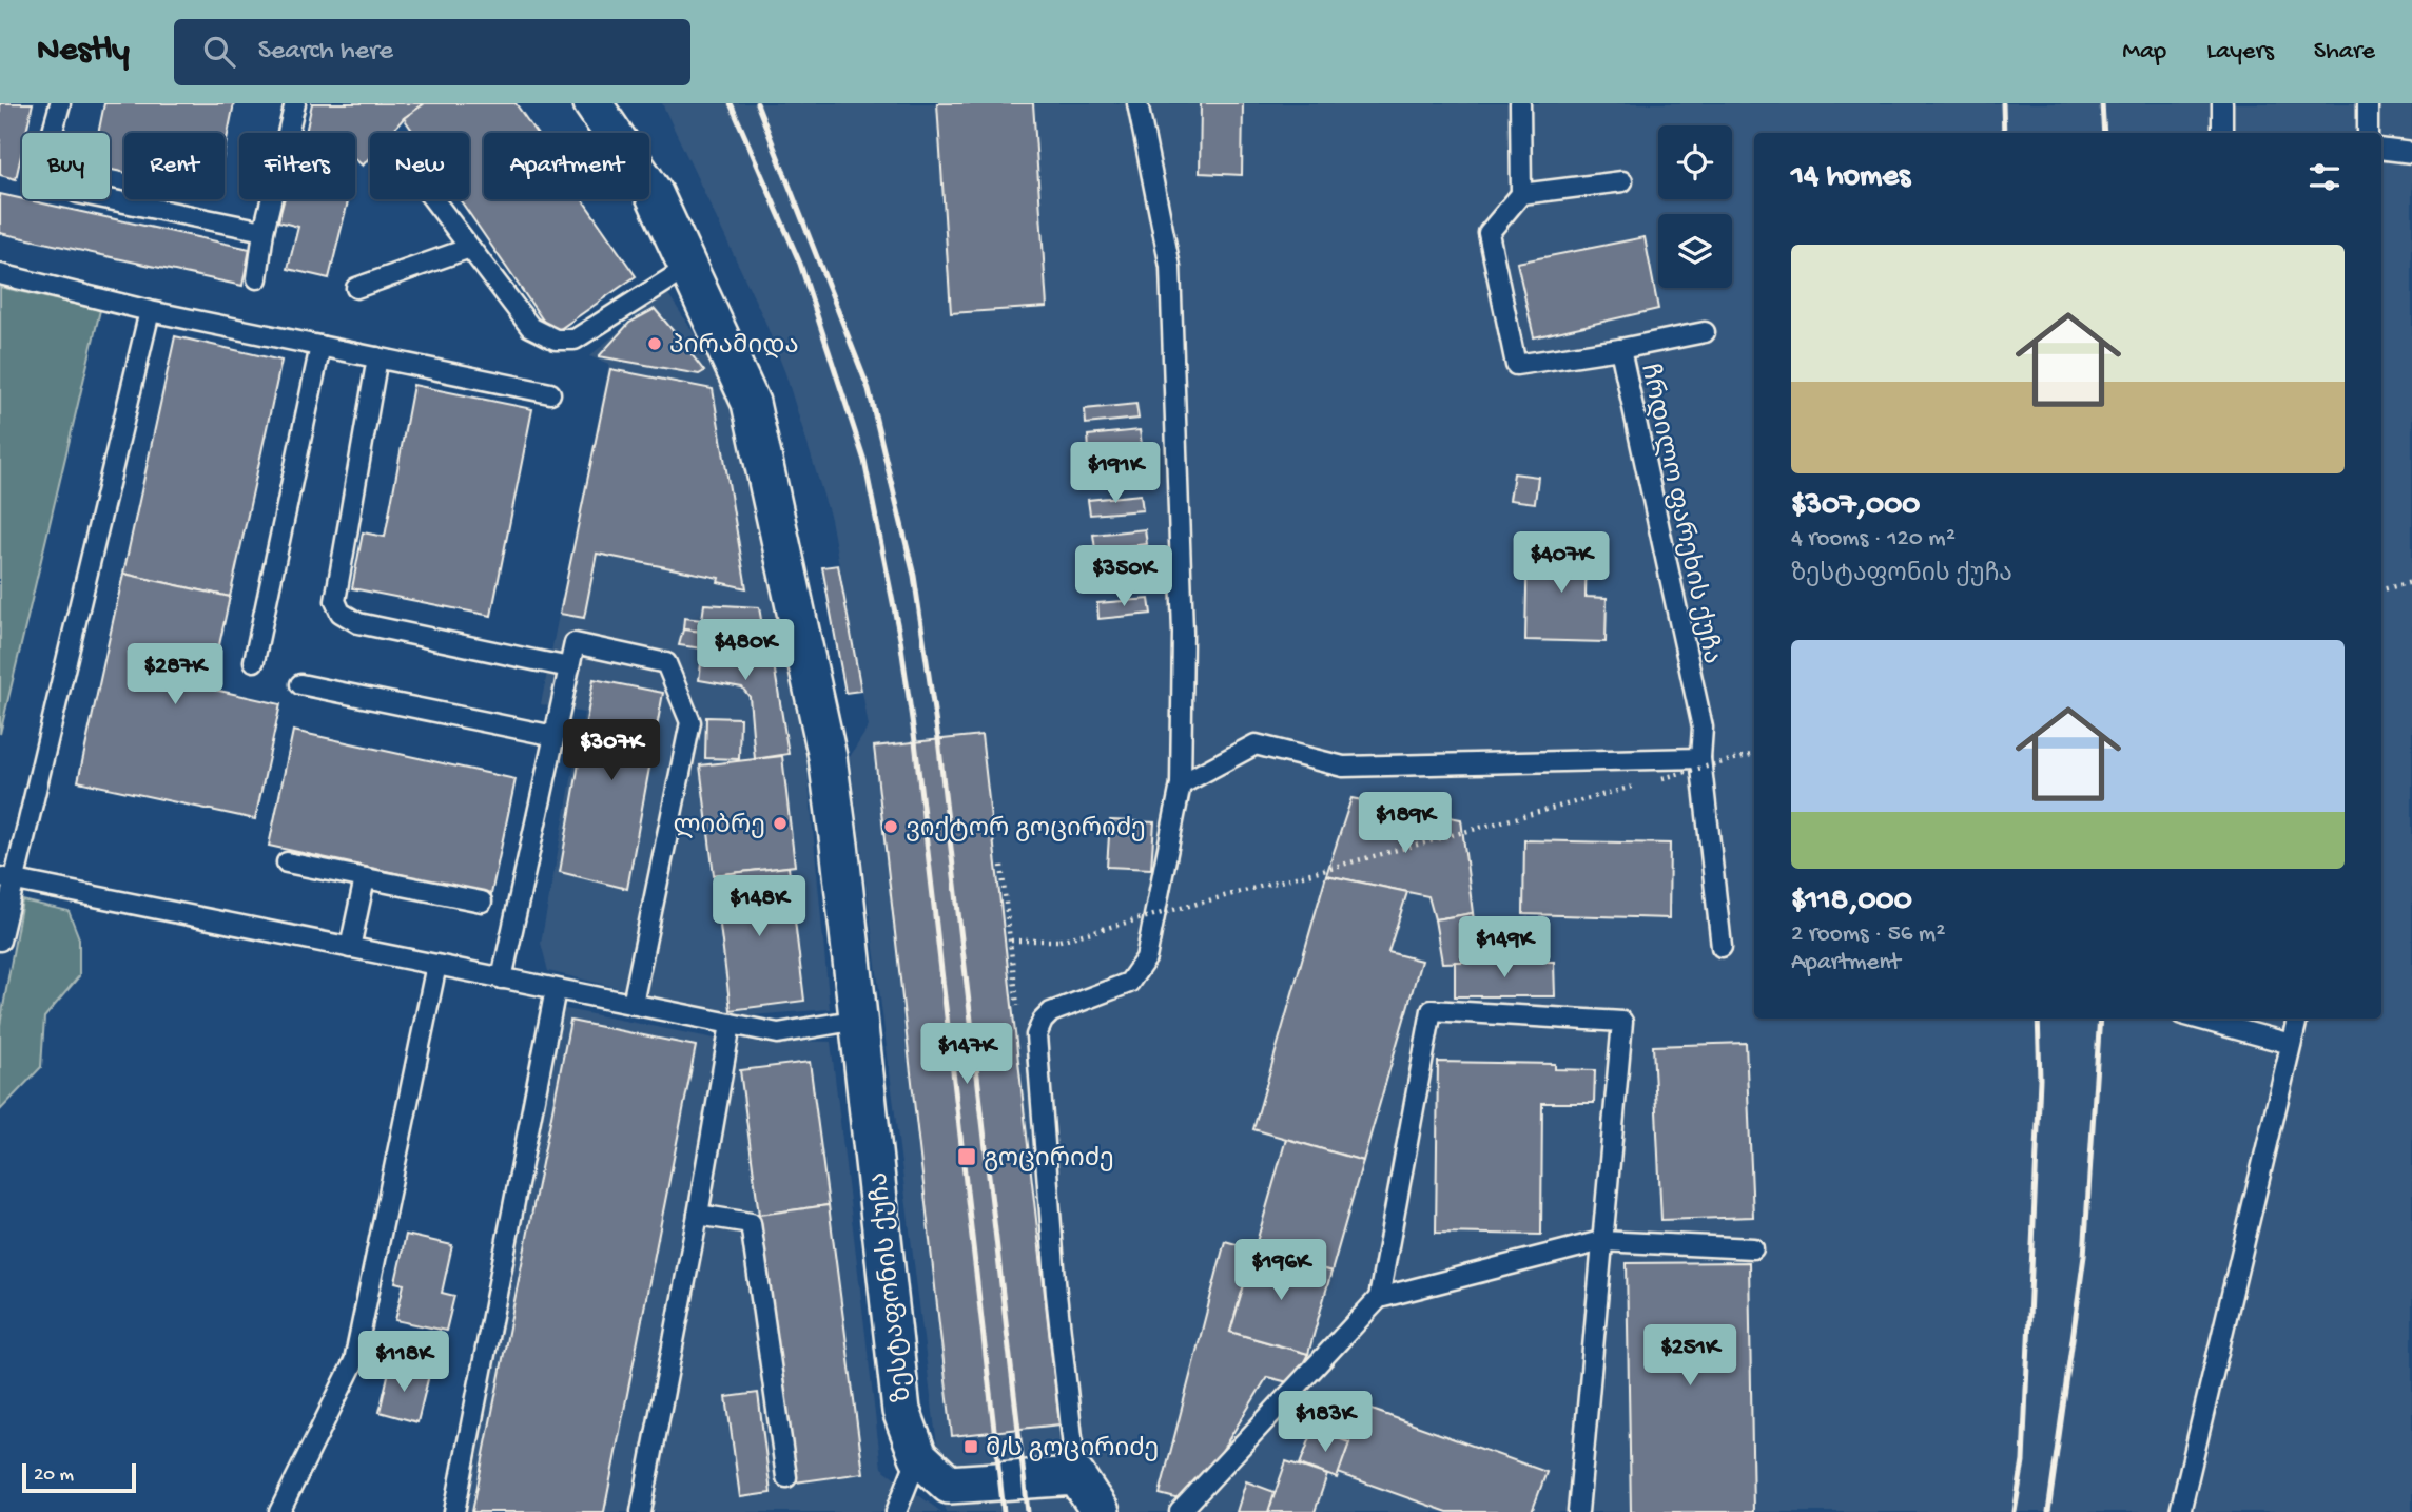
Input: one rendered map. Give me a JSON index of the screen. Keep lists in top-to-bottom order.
{
  "streets": {
    "street": ["ზესტაფონის ქუჩა"],
    "lane": ["ჩრდილო ფარეხის ქუჩა"]
  },
  "places": {
    "other": ["პირამიდა", "ლიბრე", "ვიქტორ გოცირიძე"],
    "transit": ["გოცირიძე", "მ/ს გოცირიძე"]
  },
  "scale_bar": "20 m",
  "page": {
    "header": "Nestly",
    "search": "Search here",
    "nav": ["Map", "Layers", "Share"],
    "chip": [
      "Buy",
      "Rent",
      "Filters",
      "New",
      "Apartment"
    ],
    "heading": "14 homes",
    "list": [
      {
        "name": "$307,000",
        "note": "4 rooms · 120 m² · ზესტაფონის ქუჩა"
      },
      {
        "name": "$118,000",
        "note": "2 rooms · 56 m² · Apartment"
      }
    ],
    "price": [
      "$191K",
      "$407K",
      "$350K",
      "$480K",
      "$287K",
      "$307K",
      "$189K",
      "$148K",
      "$149K",
      "$147K",
      "$196K",
      "$251K",
      "$118K",
      "$183K"
    ],
    "scale": "20 m"
  }
}
